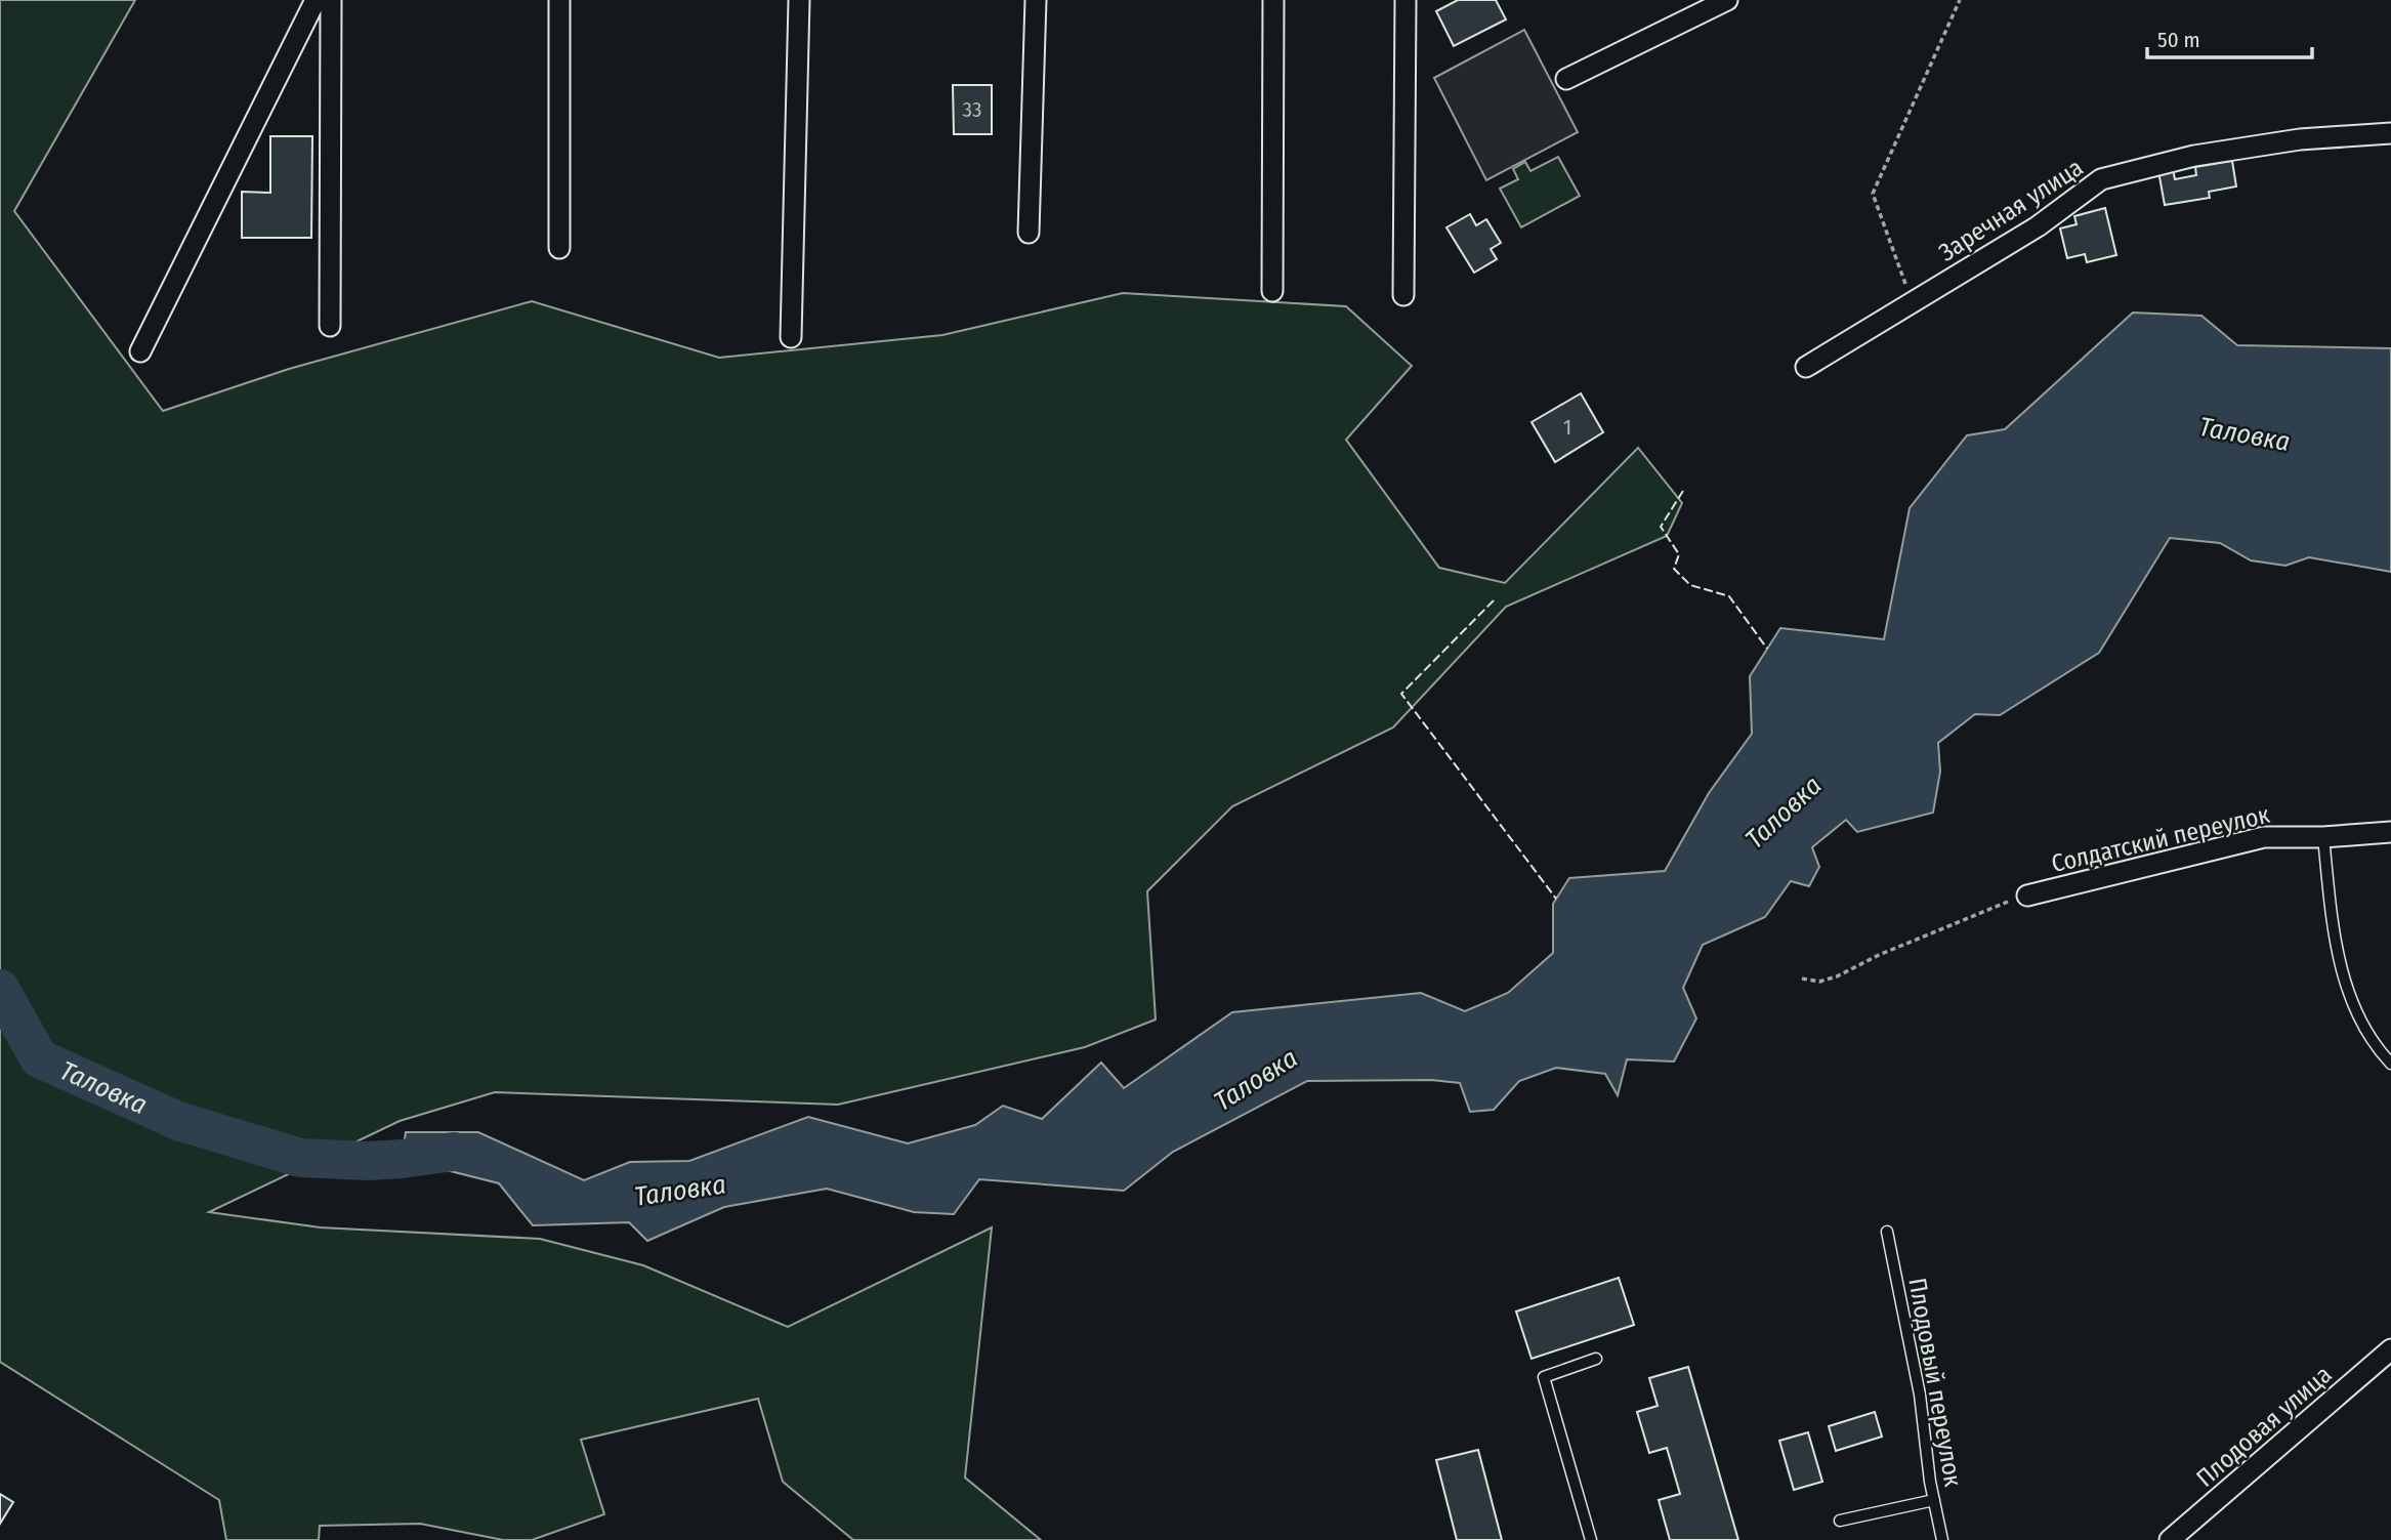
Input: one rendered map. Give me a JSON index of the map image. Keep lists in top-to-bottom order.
{
  "streets": {
    "street": ["Заречная улица", "Солдатский переулок", "Плодовая улица"],
    "lane": ["Плодовый переулок"]
  },
  "water": ["Таловка"],
  "house_numbers": ["33", "1"],
  "scale_bar": "50 m"
}
